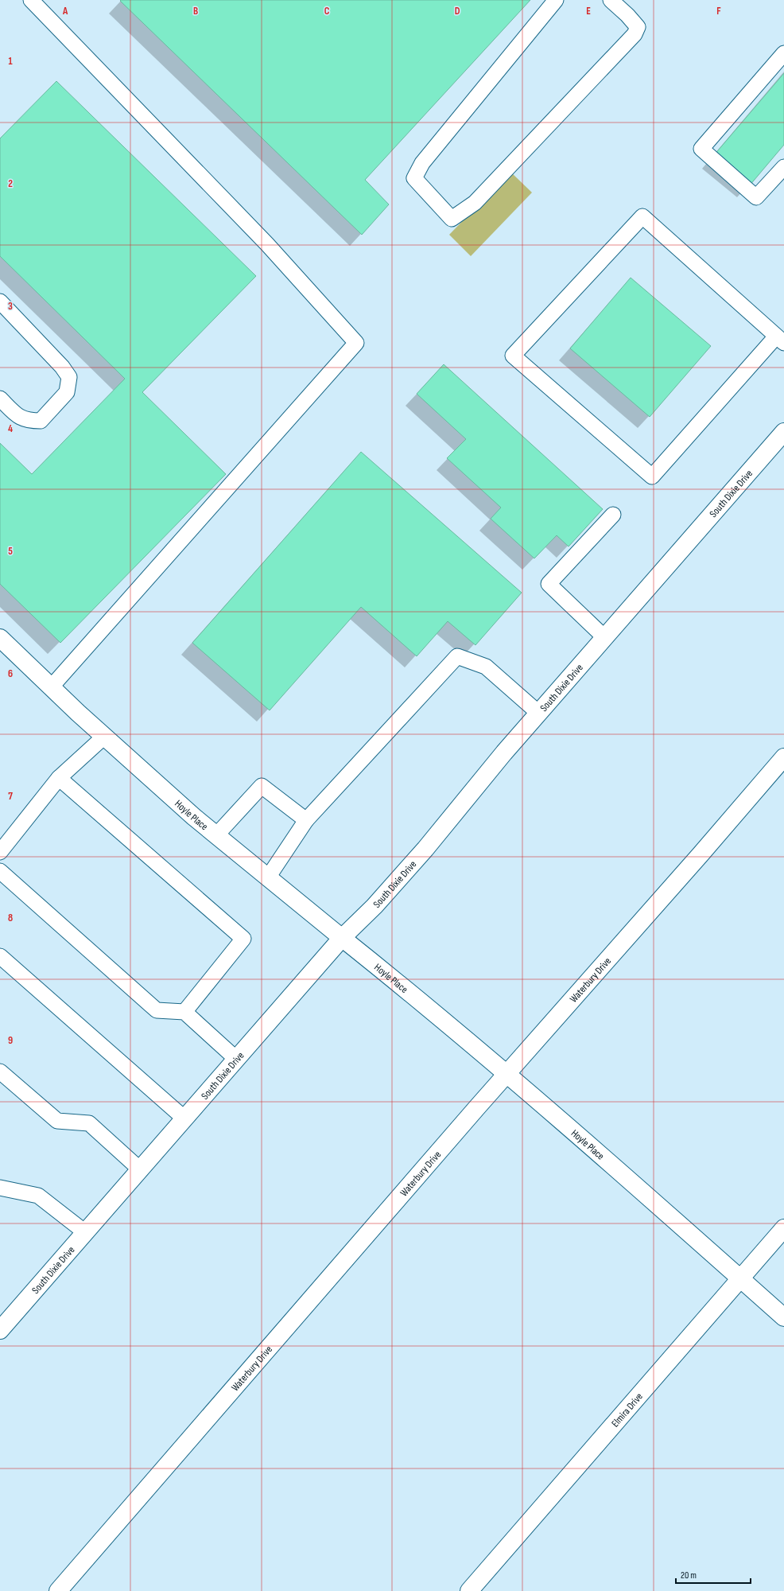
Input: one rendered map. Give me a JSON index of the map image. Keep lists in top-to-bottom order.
{
  "streets": {
    "street": [
      "South Dixie Drive",
      "Hoyle Place",
      "Waterbury Drive",
      "Elmira Drive"
    ]
  },
  "crossings": [
    ["South Dixie Drive", "Hoyle Place"],
    ["Hoyle Place", "Waterbury Drive"],
    ["Hoyle Place", "Elmira Drive"]
  ],
  "scale_bar": "20 m",
  "grid": {
    "columns": [
      "A",
      "B",
      "C",
      "D",
      "E",
      "F"
    ],
    "rows": [
      "1",
      "2",
      "3",
      "4",
      "5",
      "6",
      "7",
      "8",
      "9"
    ]
  }
}
